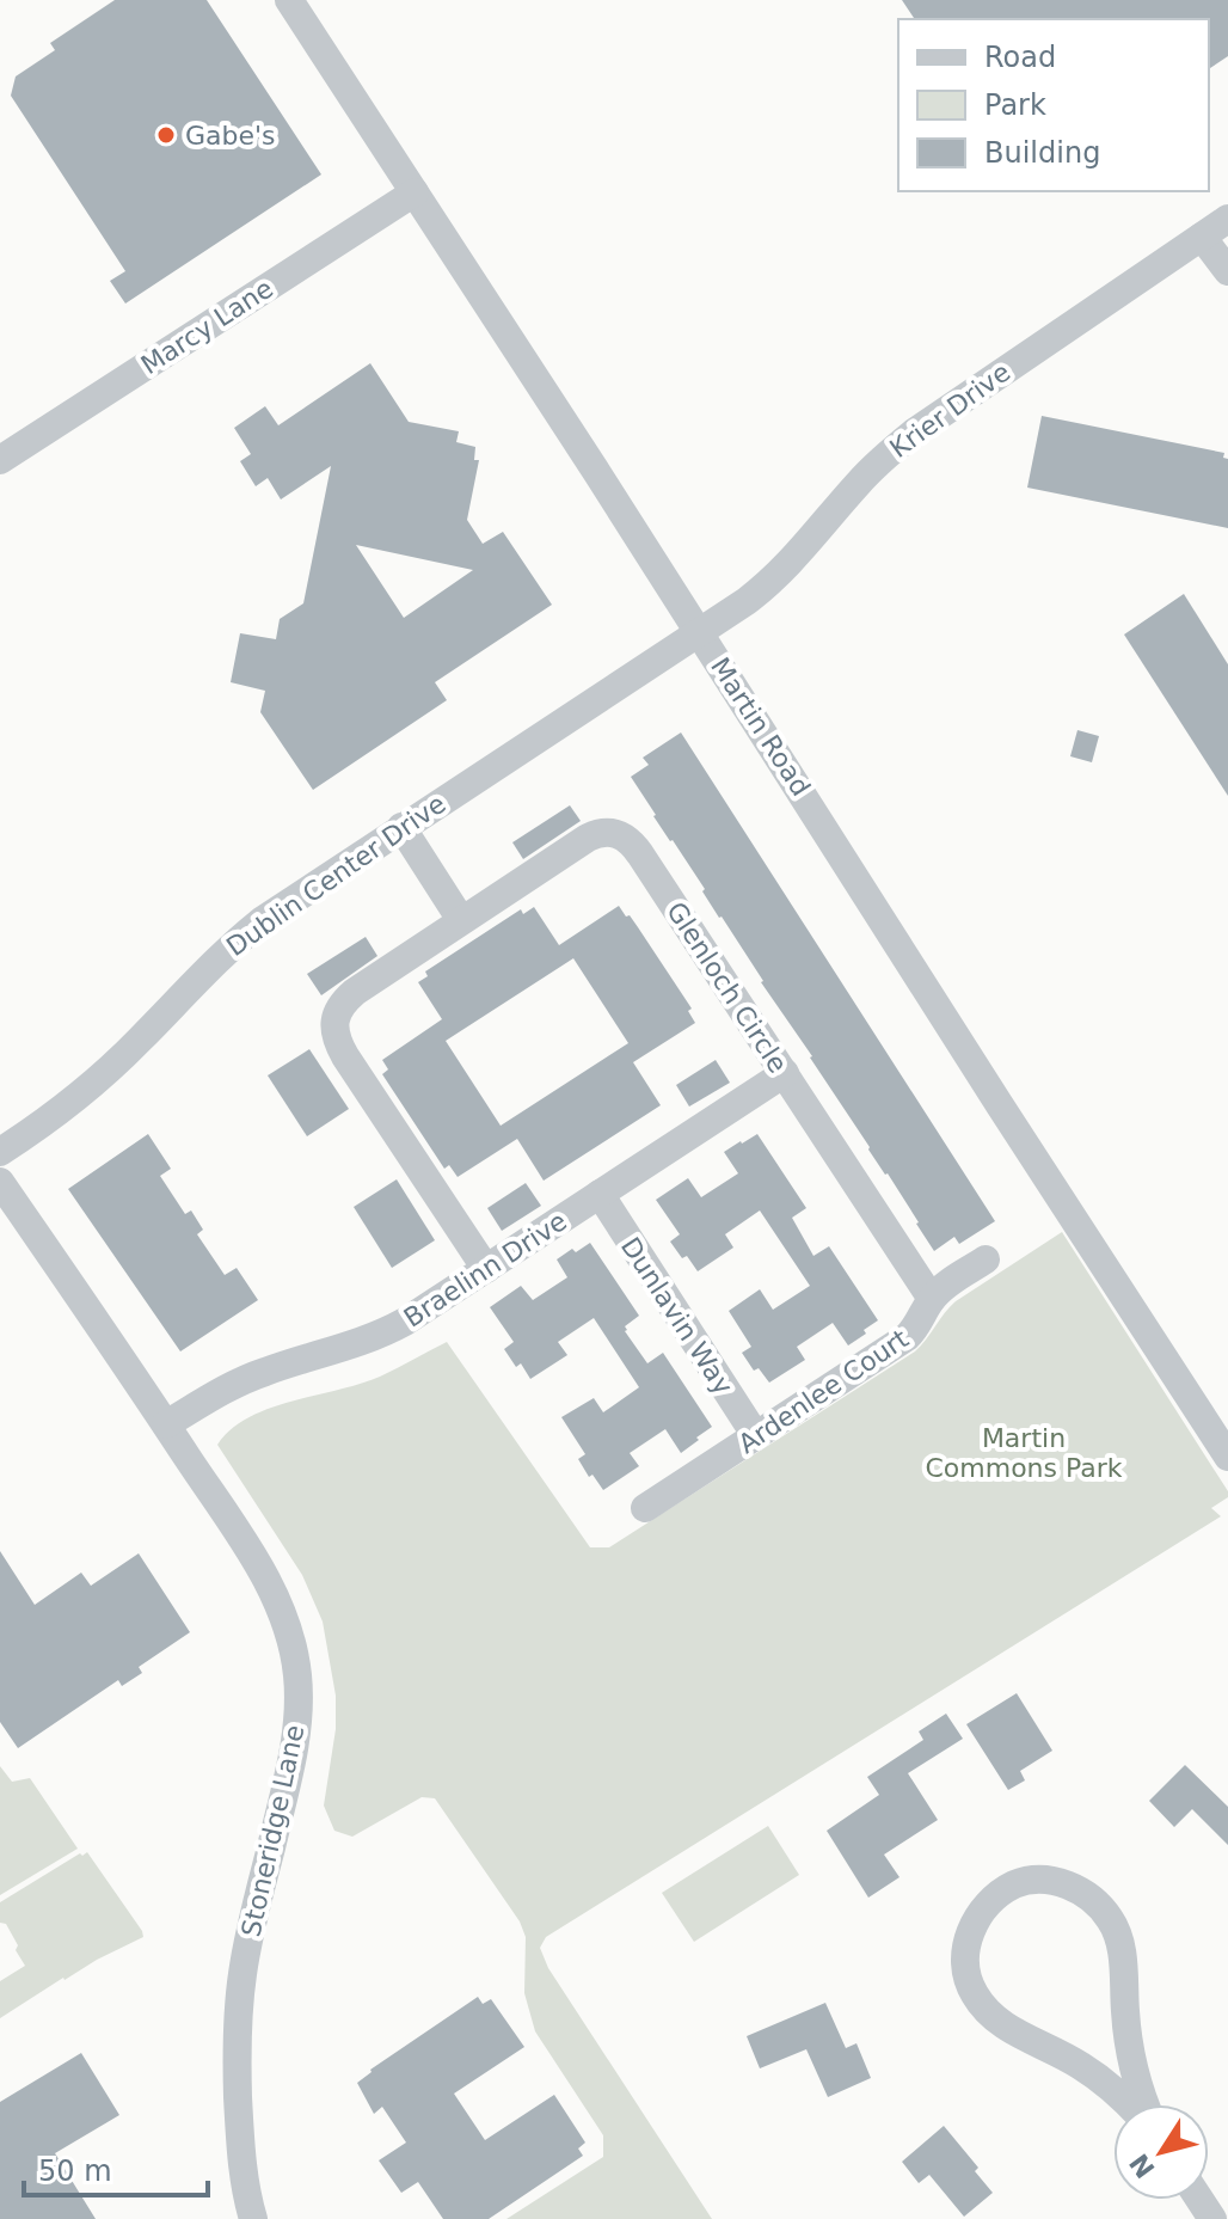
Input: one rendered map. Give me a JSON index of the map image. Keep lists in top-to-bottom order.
{
  "streets": {
    "street": [
      "Marcy Lane",
      "Krier Drive",
      "Martin Road",
      "Dublin Center Drive",
      "Glenloch Circle",
      "Braelinn Drive",
      "Dunlavin Way",
      "Ardenlee Court",
      "Stoneridge Lane"
    ]
  },
  "crossings": [
    ["Marcy Lane", "Martin Road"],
    ["Krier Drive", "Martin Road"],
    ["Krier Drive", "Dublin Center Drive"],
    ["Martin Road", "Dublin Center Drive"],
    ["Glenloch Circle", "Braelinn Drive"],
    ["Glenloch Circle", "Ardenlee Court"],
    ["Braelinn Drive", "Dunlavin Way"],
    ["Braelinn Drive", "Stoneridge Lane"],
    ["Dunlavin Way", "Ardenlee Court"]
  ],
  "parks": ["Martin Commons Park"],
  "places": ["Gabe's"],
  "legend": ["Road", "Park", "Building"],
  "scale_bar": "50 m",
  "north": "bottom left"
}
